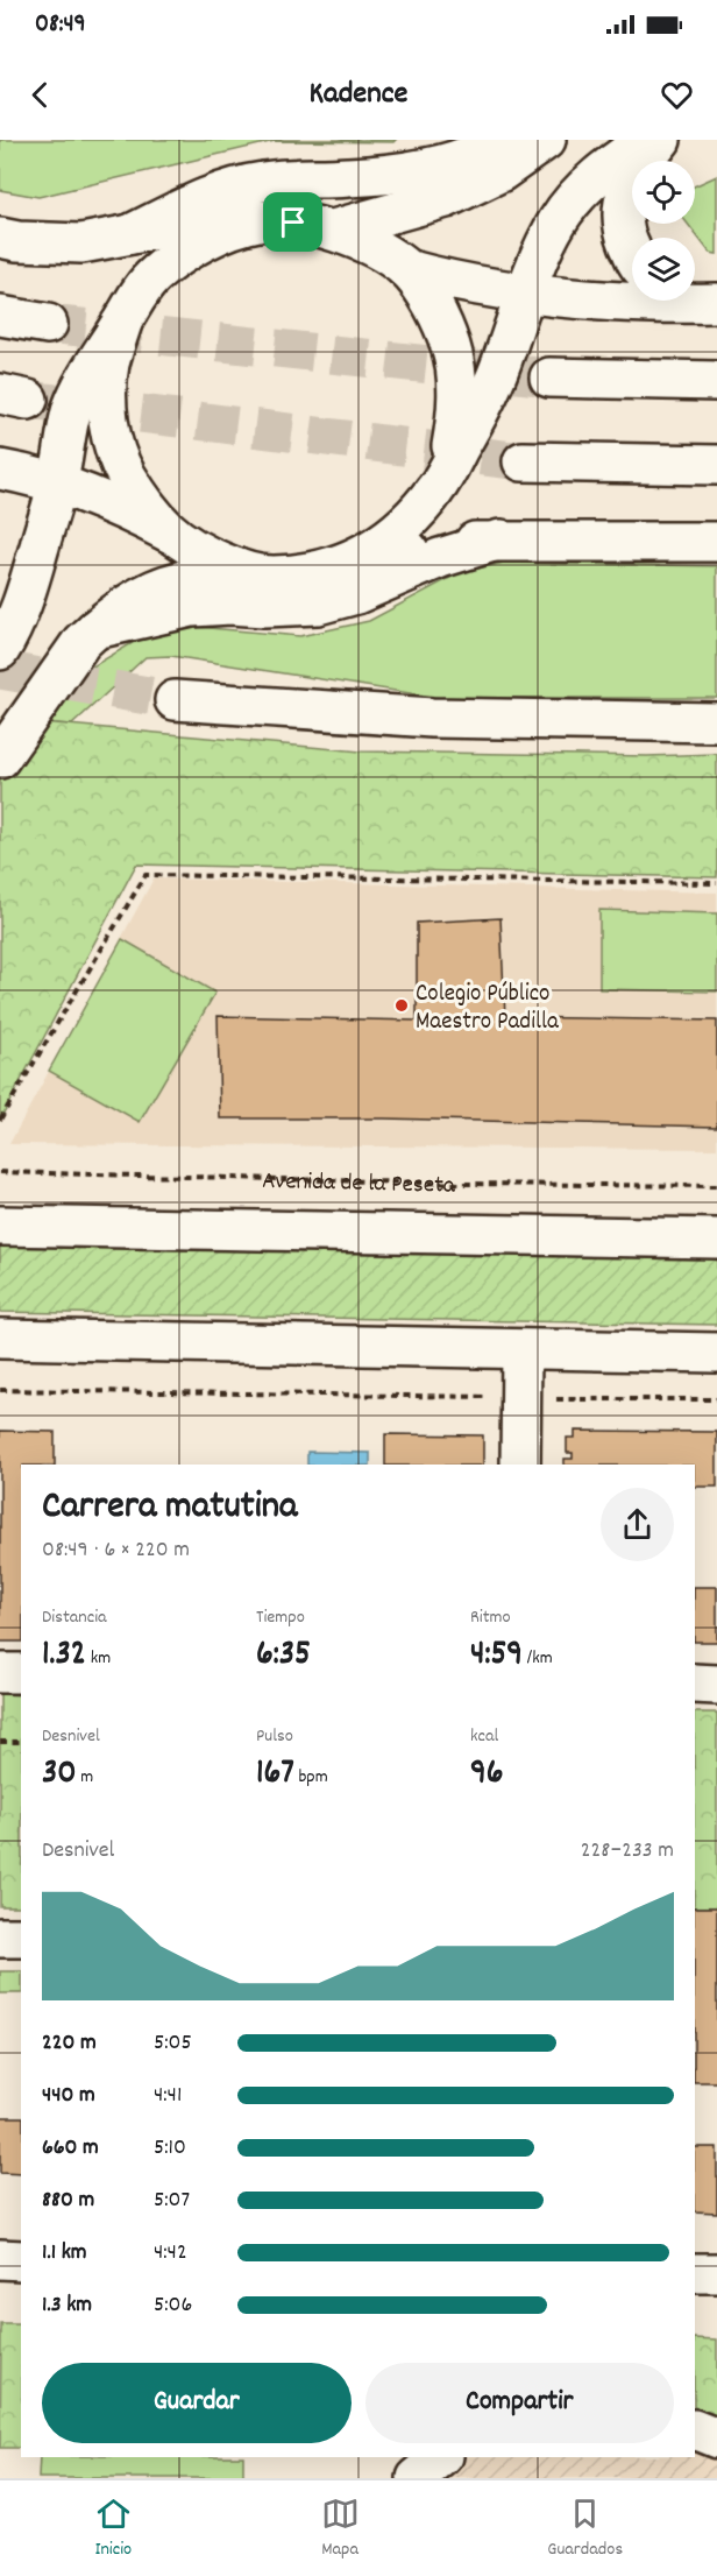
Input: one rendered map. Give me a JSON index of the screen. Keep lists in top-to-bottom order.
{
  "streets": {
    "main road": ["Avenida de la Peseta"]
  },
  "places": ["Colegio Público Maestro Padilla"],
  "page": {
    "status": "08:49",
    "header": "Kadence",
    "heading": ["Carrera matutina", "08:49 · 6 × 220 m"],
    "stats": [
      ["Distancia", "1.32 km"],
      ["Tiempo", "6:35"],
      ["Ritmo", "4:59 /km"],
      ["Desnivel", "30 m"],
      ["Pulso", "167 bpm"],
      ["kcal", "96"]
    ],
    "chart": ["Desnivel", "228–233 m"],
    "list": [
      {
        "name": "220 m",
        "note": "5:05"
      },
      {
        "name": "440 m",
        "note": "4:41"
      },
      {
        "name": "660 m",
        "note": "5:10"
      },
      {
        "name": "880 m",
        "note": "5:07"
      },
      {
        "name": "1.1 km",
        "note": "4:42"
      },
      {
        "name": "1.3 km",
        "note": "5:06"
      }
    ],
    "buttons": ["Guardar", "Compartir"],
    "tabs": ["Inicio", "Mapa", "Guardados"]
  }
}
